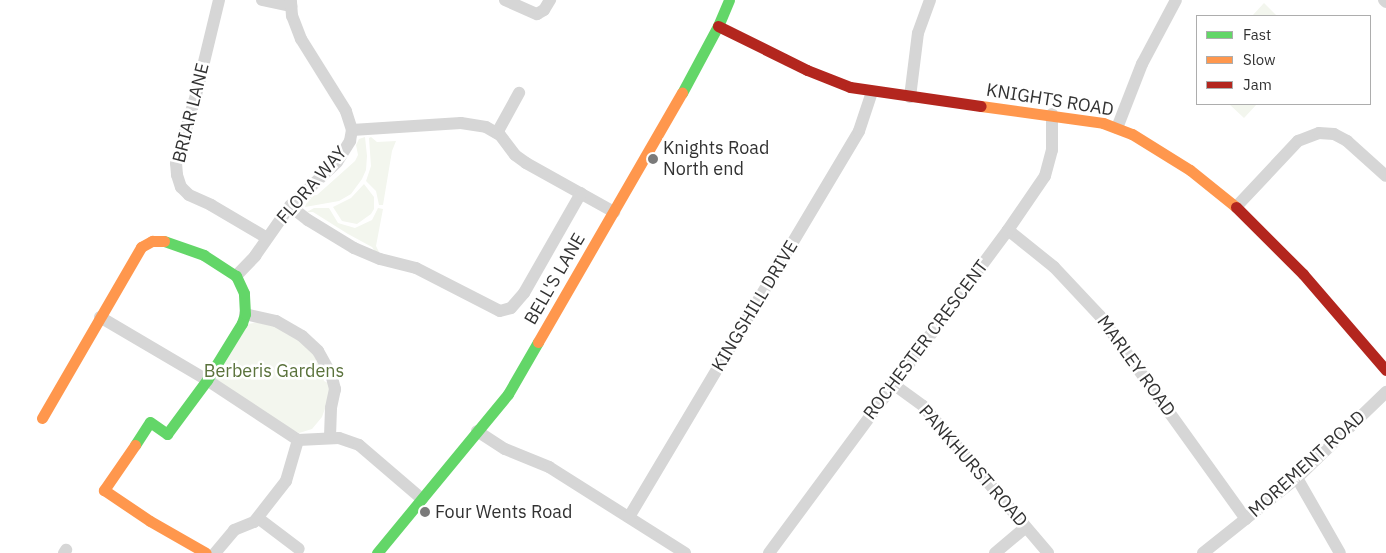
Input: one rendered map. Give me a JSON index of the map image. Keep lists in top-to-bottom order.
{
  "streets": {
    "street": [
      "KNIGHTS ROAD",
      "BRIAR LANE",
      "FLORA WAY",
      "BELL'S LANE",
      "KINGSHILL DRIVE",
      "ROCHESTER CRESCENT",
      "MARLEY ROAD",
      "MOREMENT ROAD",
      "PANKHURST ROAD"
    ]
  },
  "crossings": [
    ["KNIGHTS ROAD", "BELL'S LANE"],
    ["KNIGHTS ROAD", "KINGSHILL DRIVE"],
    ["KNIGHTS ROAD", "ROCHESTER CRESCENT"],
    ["BRIAR LANE", "FLORA WAY"],
    ["ROCHESTER CRESCENT", "MARLEY ROAD"],
    ["ROCHESTER CRESCENT", "PANKHURST ROAD"],
    ["MARLEY ROAD", "MOREMENT ROAD"]
  ],
  "parks": ["Berberis Gardens"],
  "places": ["Knights Road North end", "Four Wents Road"],
  "legend": ["Fast", "Slow", "Jam"]
}
